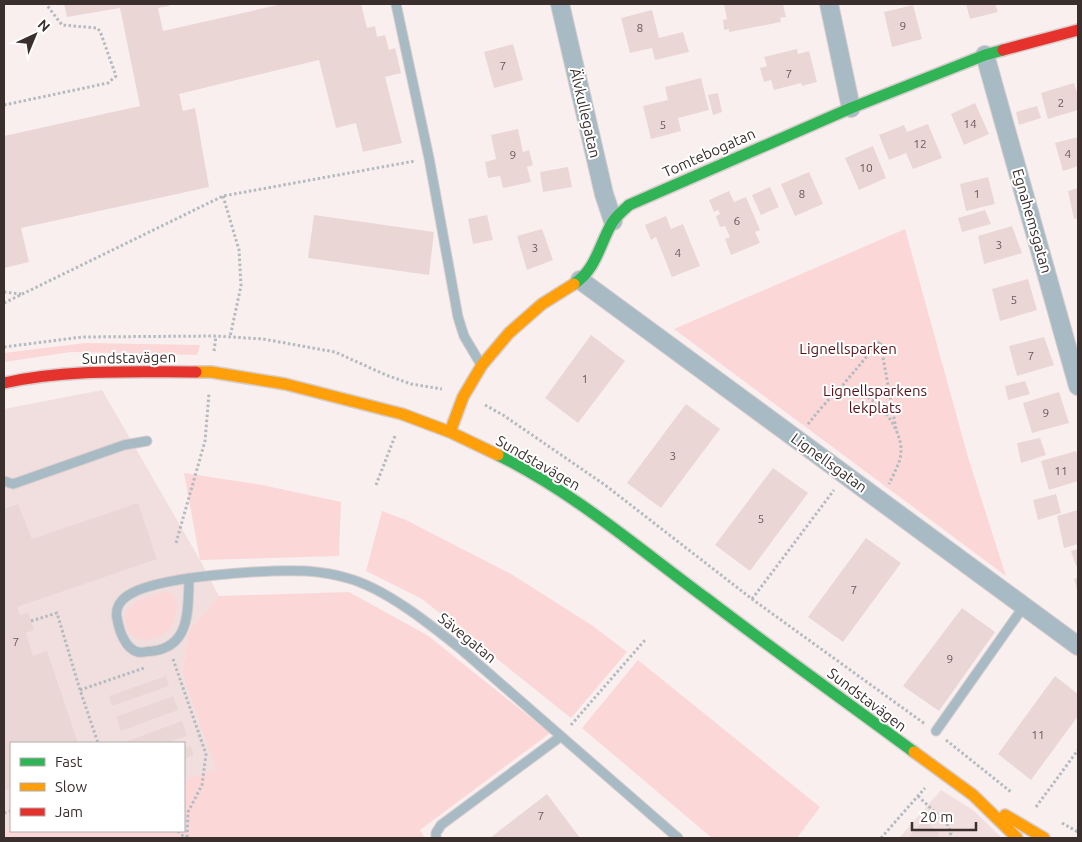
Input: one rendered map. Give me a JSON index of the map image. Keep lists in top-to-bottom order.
{
  "streets": {
    "street": [
      "Älvkullegatan",
      "Tomtebogatan",
      "Egnahemsgatan",
      "Sundstavägen",
      "Lignellsgatan"
    ],
    "lane": ["Sävegatan"]
  },
  "crossings": [
    ["Älvkullegatan", "Tomtebogatan"],
    ["Tomtebogatan", "Egnahemsgatan"],
    ["Tomtebogatan", "Sundstavägen"],
    ["Tomtebogatan", "Lignellsgatan"]
  ],
  "parks": ["Lignellsparken", "Lignellsparkens lekplats"],
  "house_numbers": [
    "9",
    "8",
    "7",
    "7",
    "2",
    "14",
    "5",
    "12",
    "4",
    "9",
    "10",
    "8",
    "1",
    "6",
    "3",
    "3",
    "4",
    "5",
    "7",
    "1",
    "9",
    "3",
    "11",
    "5",
    "7",
    "7",
    "9",
    "11",
    "7"
  ],
  "legend": ["Fast", "Slow", "Jam"],
  "scale_bar": "20 m",
  "north": "top right"
}
